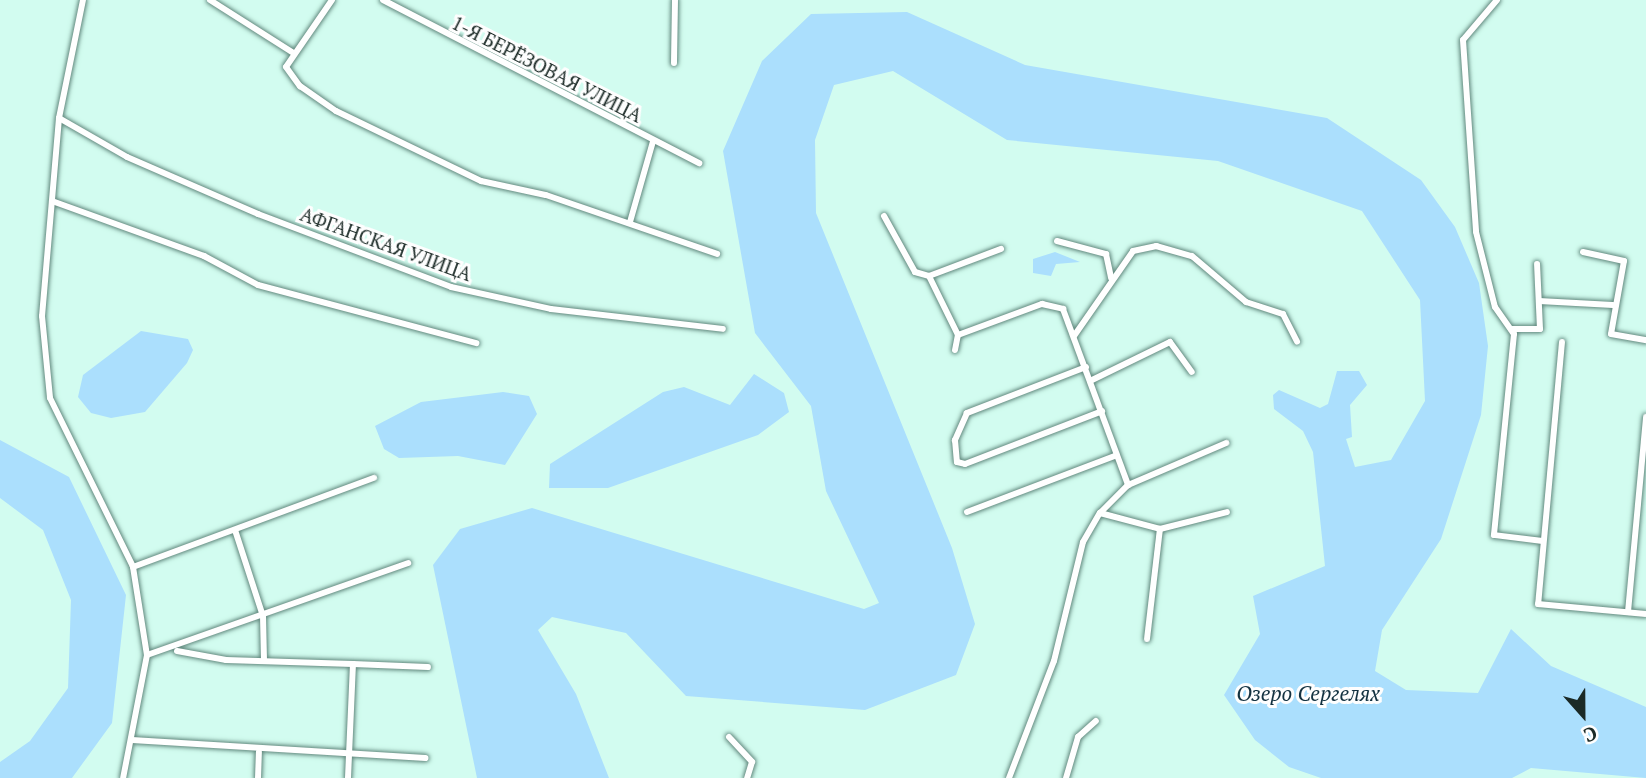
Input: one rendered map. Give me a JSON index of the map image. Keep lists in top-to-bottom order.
{
  "streets": {
    "street": ["1-Я БЕРЁЗОВАЯ УЛИЦА", "АФГАНСКАЯ УЛИЦА"]
  },
  "water": ["Озеро Сергелях"],
  "north": "bottom"
}
